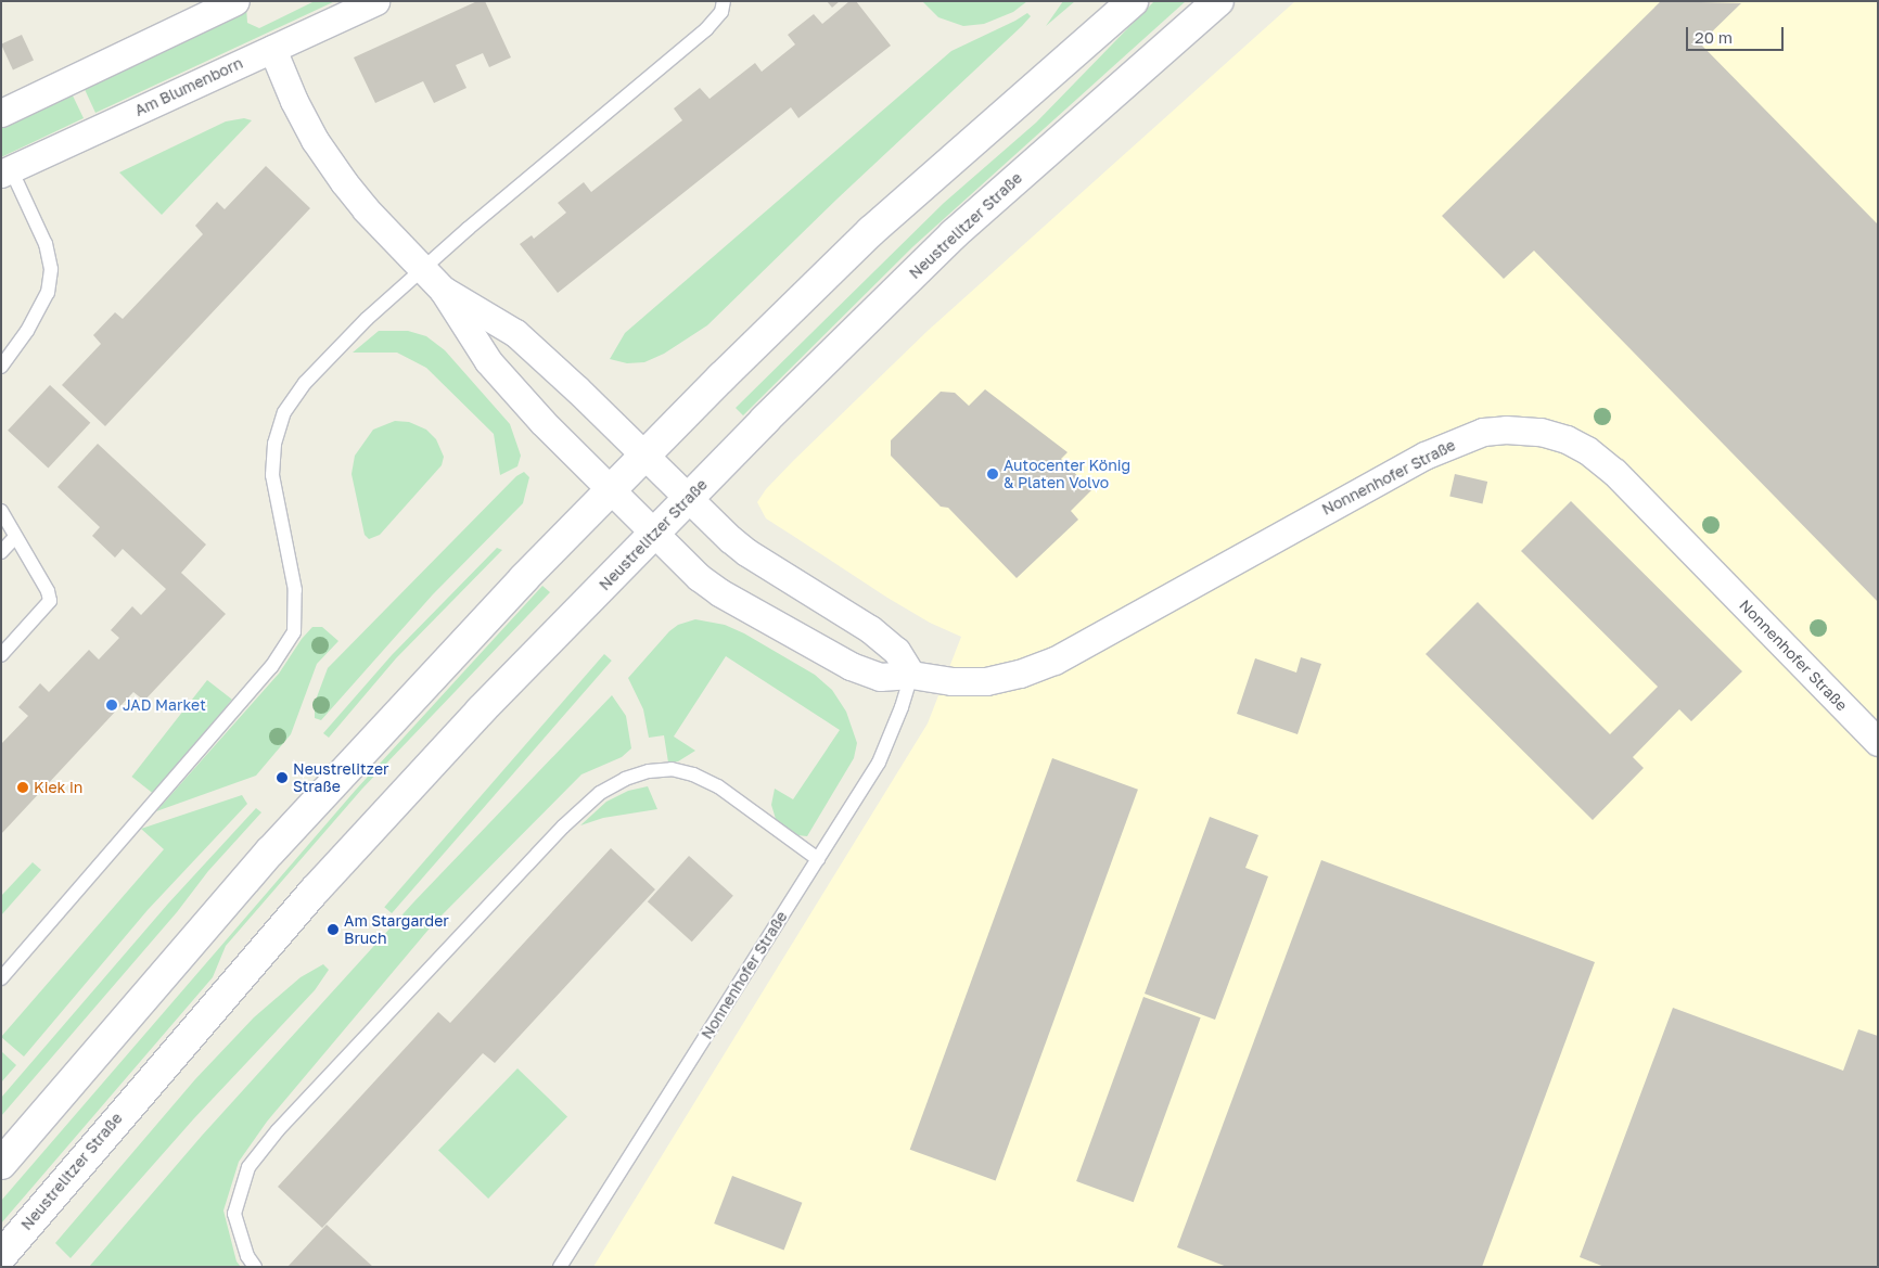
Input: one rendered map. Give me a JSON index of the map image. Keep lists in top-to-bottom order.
{
  "streets": {
    "main road": ["Neustrelitzer Straße"],
    "street": ["Am Blumenborn", "Nonnenhofer Straße"]
  },
  "crossings": [
    ["Neustrelitzer Straße", "Nonnenhofer Straße"]
  ],
  "places": [
    "Autocenter König & Platen Volvo",
    "JAD Market",
    "Neustrelitzer Straße",
    "Kiek in",
    "Am Stargarder Bruch"
  ],
  "scale_bar": "20 m"
}
